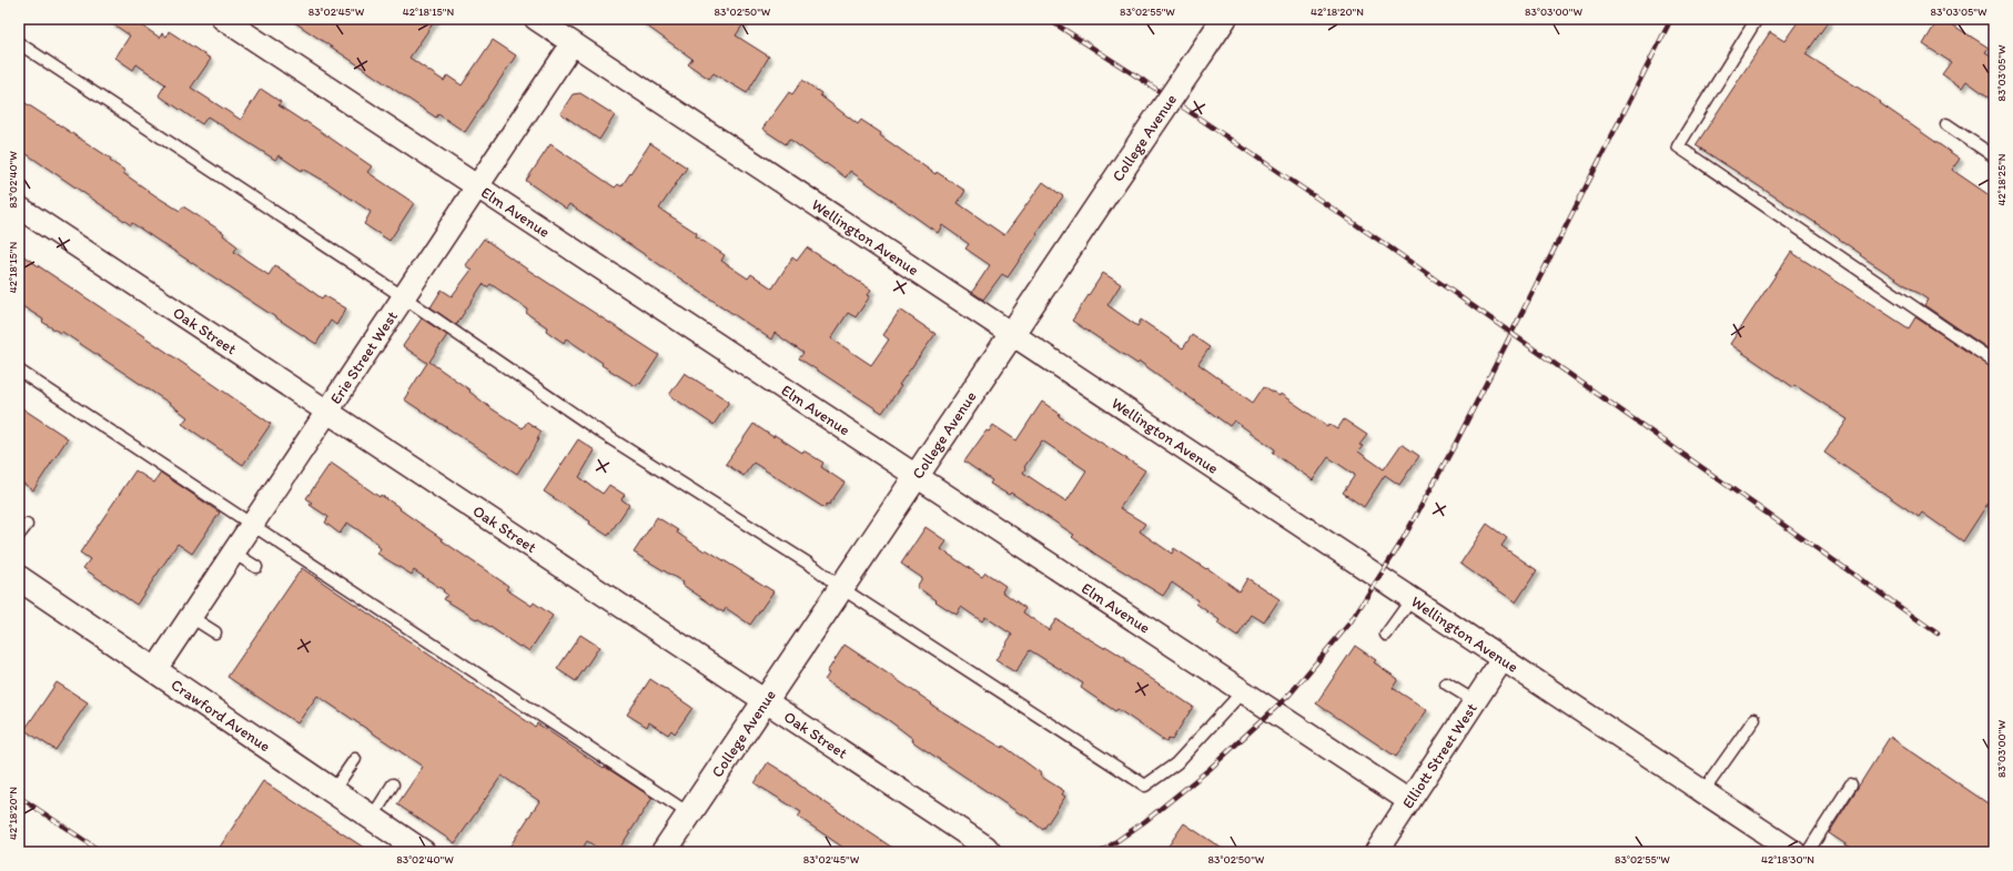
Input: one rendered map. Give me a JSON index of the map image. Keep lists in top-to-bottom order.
{
  "streets": {
    "street": [
      "College Avenue",
      "Elm Avenue",
      "Wellington Avenue",
      "Oak Street",
      "Erie Street West",
      "Crawford Avenue",
      "Elliott Street West"
    ]
  },
  "crossings": [
    ["College Avenue", "Elm Avenue"],
    ["College Avenue", "Wellington Avenue"],
    ["College Avenue", "Oak Street"],
    ["Elm Avenue", "Erie Street West"],
    ["Elm Avenue", "Elliott Street West"],
    ["Wellington Avenue", "Erie Street West"],
    ["Wellington Avenue", "Elliott Street West"],
    ["Oak Street", "Erie Street West"],
    ["Erie Street West", "Crawford Avenue"]
  ],
  "coordinates": [
    "83°02'45\"W",
    "42°18'15\"N",
    "83°02'50\"W",
    "83°02'55\"W",
    "42°18'20\"N",
    "83°03'00\"W",
    "83°03'05\"W",
    "42°18'25\"N",
    "83°02'40\"W",
    "42°18'30\"N"
  ]
}
